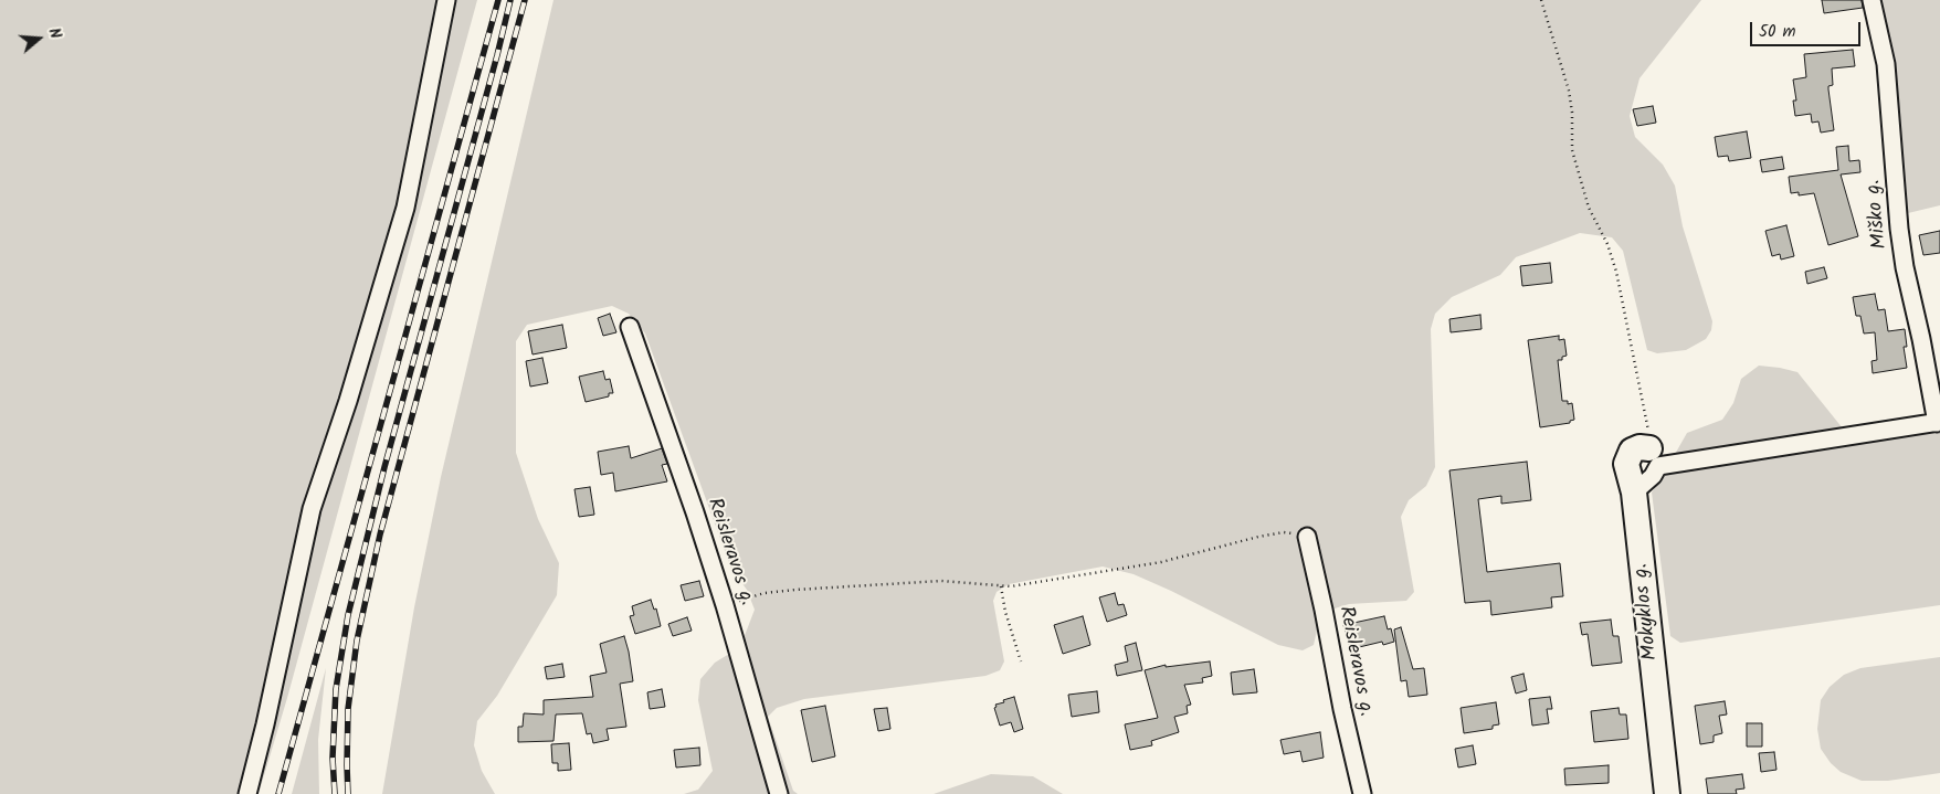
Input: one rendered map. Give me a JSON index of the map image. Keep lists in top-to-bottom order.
{
  "streets": {
    "main road": ["Mokyklos g."],
    "street": ["Miško g.", "Reisleravos g."]
  },
  "crossings": [
    ["Miško g.", "Mokyklos g."]
  ],
  "scale_bar": "50 m",
  "north": "right"
}
